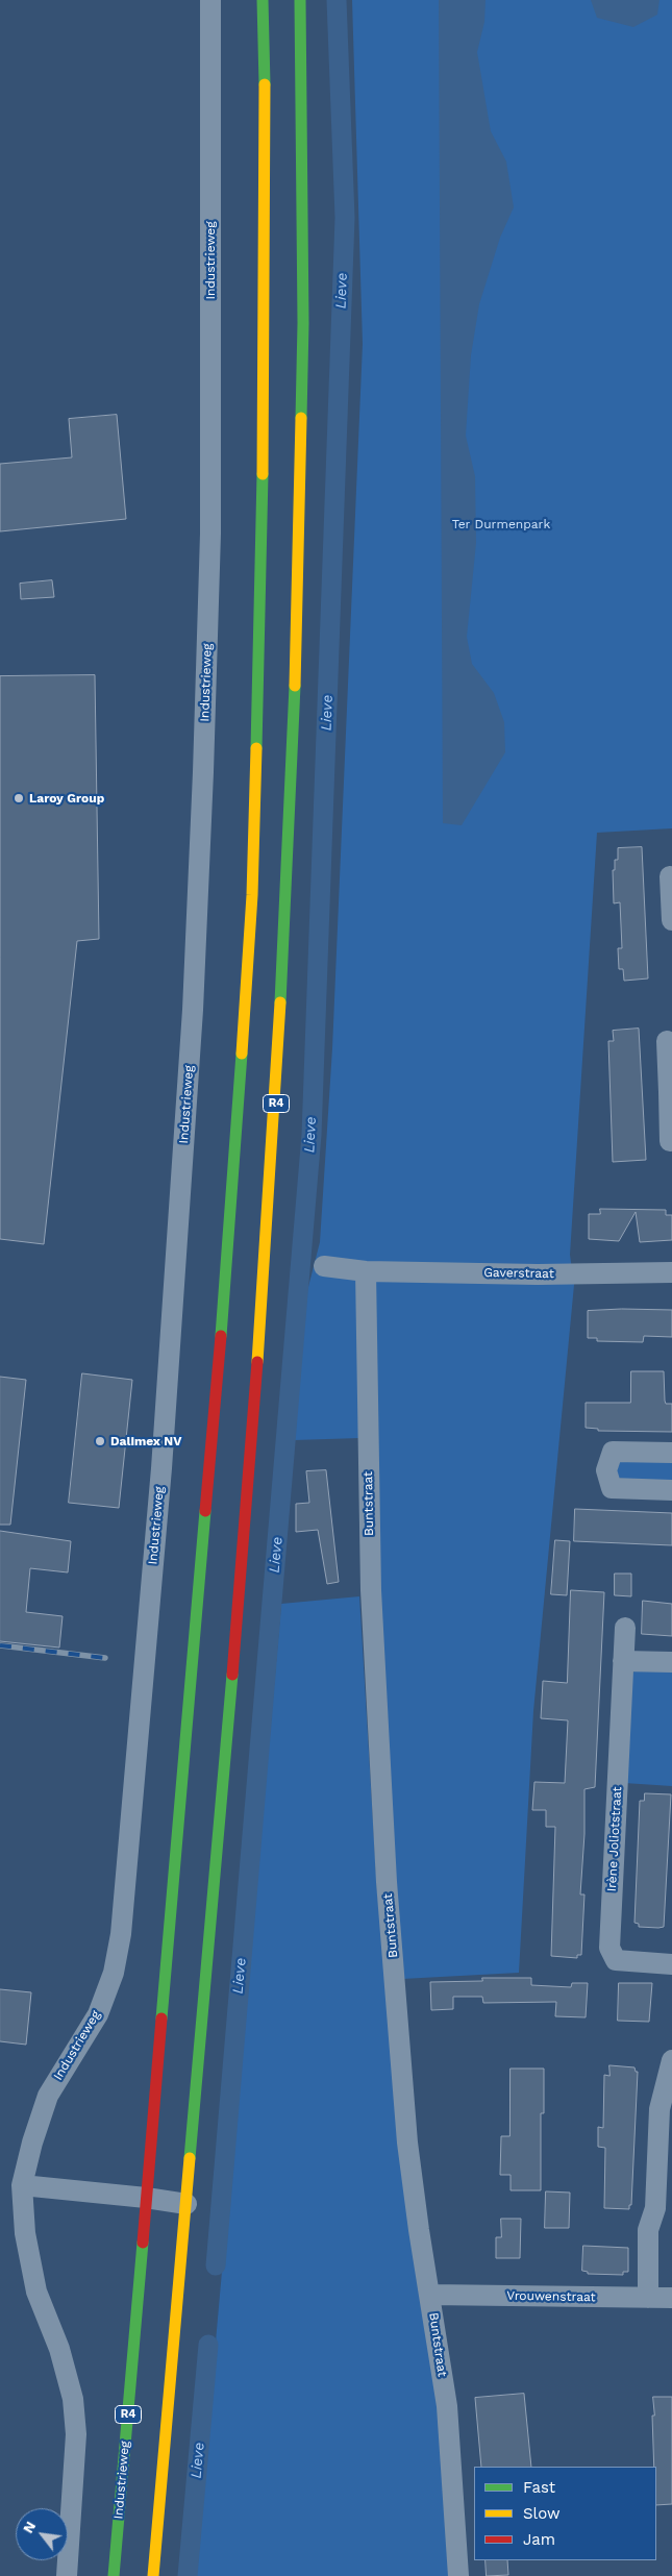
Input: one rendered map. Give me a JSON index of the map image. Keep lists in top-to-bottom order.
{
  "streets": {
    "highway": ["Industrieweg", "R4"],
    "street": [
      "Gaverstraat",
      "Buntstraat",
      "Irène Joliotstraat",
      "Vrouwenstraat"
    ]
  },
  "crossings": [
    ["Gaverstraat", "Buntstraat"],
    ["Buntstraat", "Vrouwenstraat"]
  ],
  "water": ["Lieve"],
  "parks": ["Ter Durmenpark"],
  "places": ["Laroy Group", "Dalimex NV"],
  "legend": ["Fast", "Slow", "Jam"],
  "north": "top left"
}
